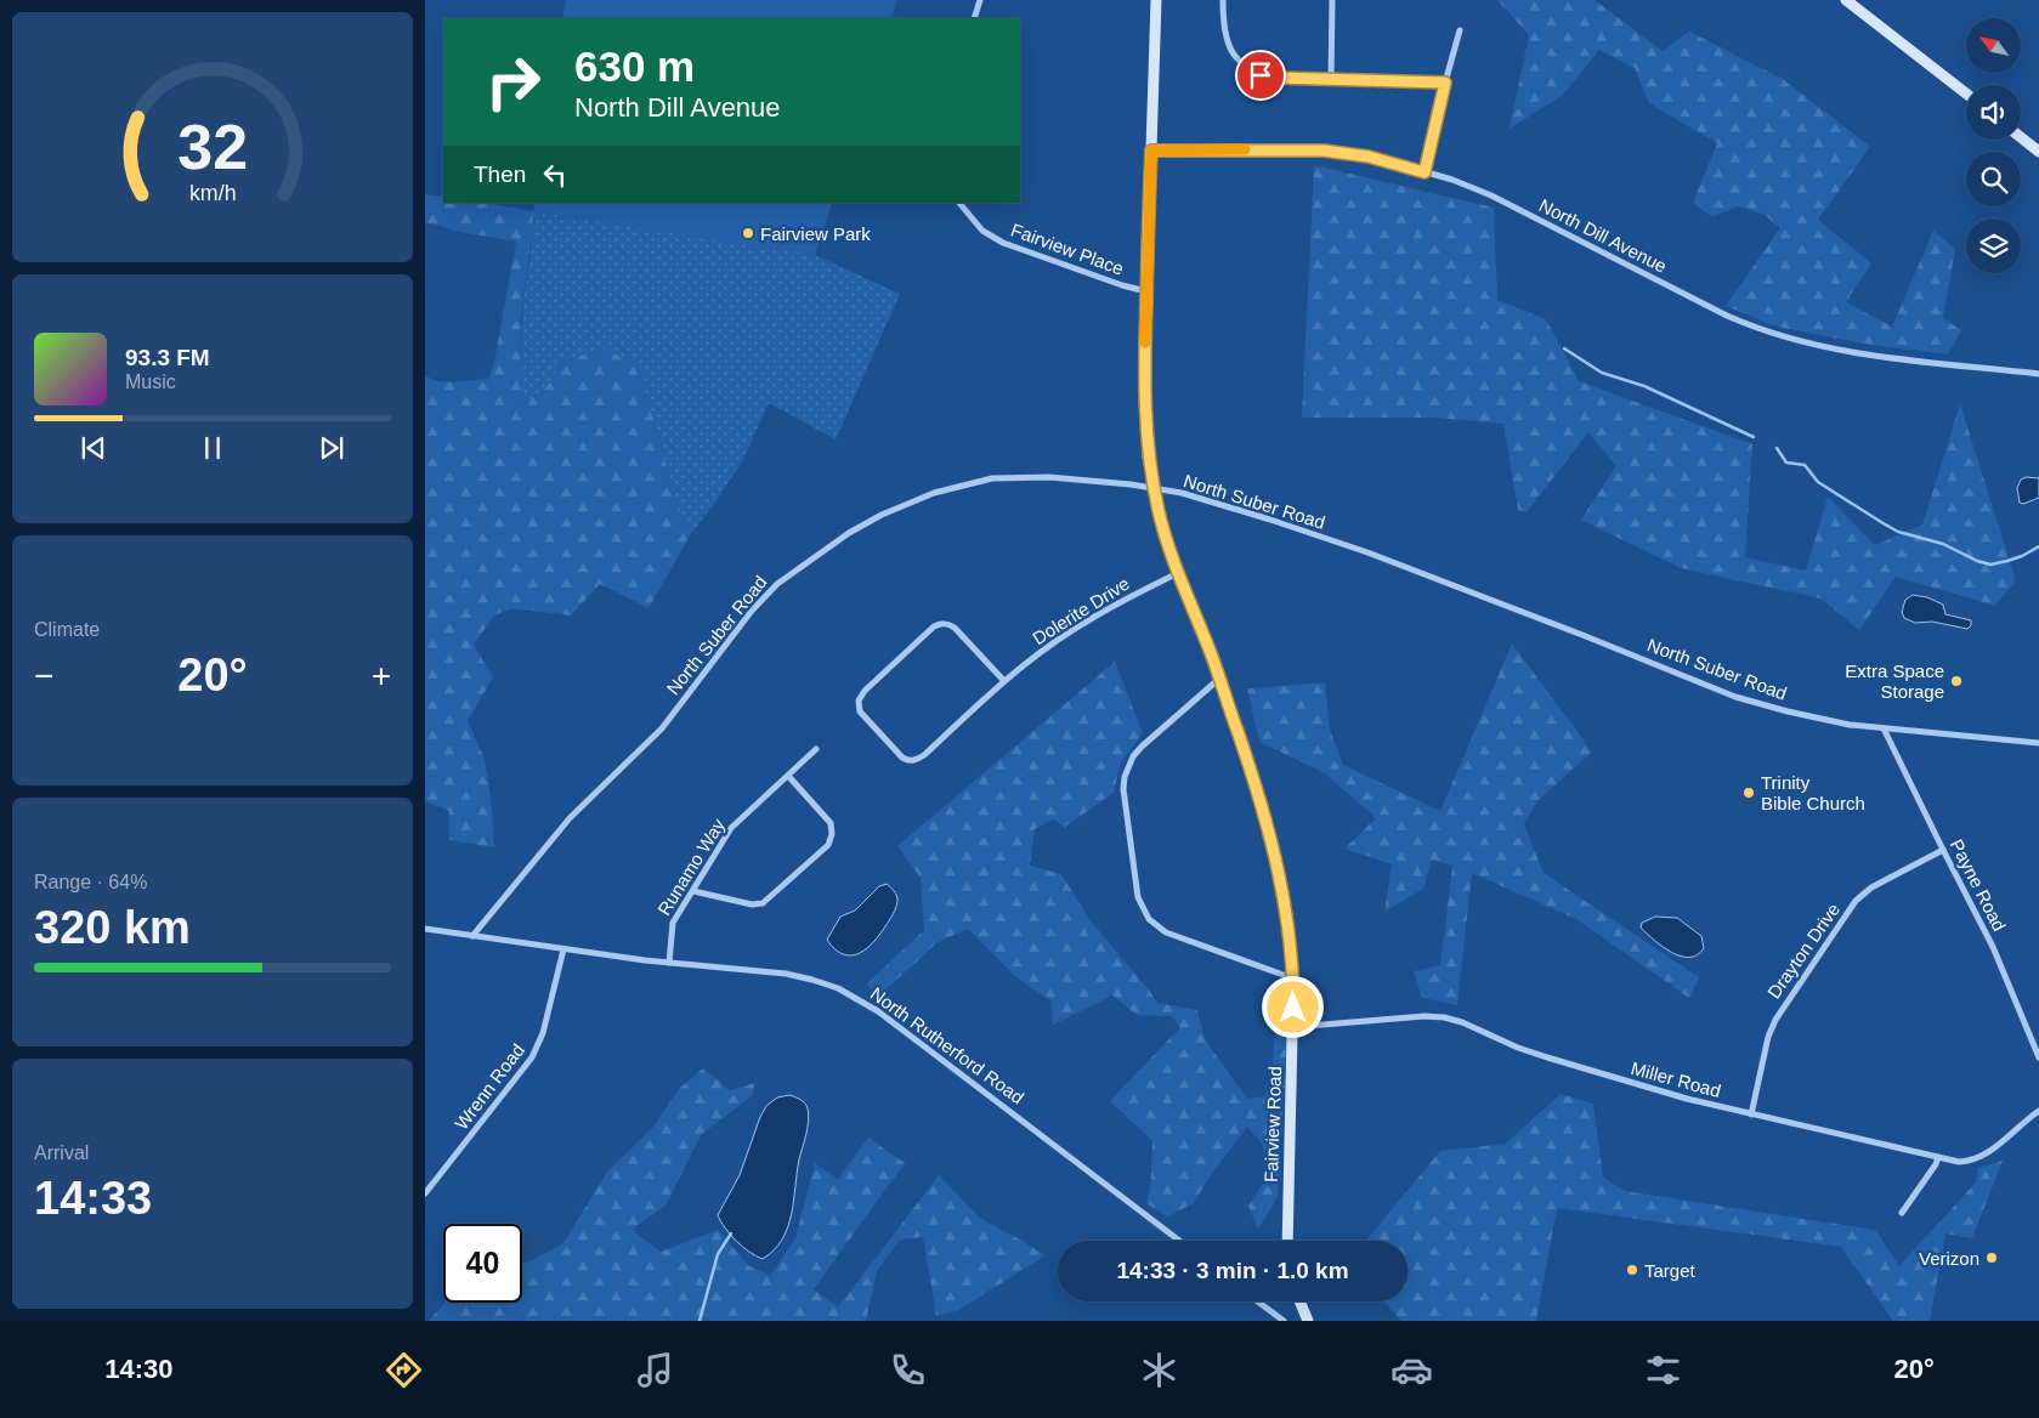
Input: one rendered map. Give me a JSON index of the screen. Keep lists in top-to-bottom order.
{
  "streets": {
    "street": [
      "North Dill Avenue",
      "Fairview Place",
      "North Suber Road",
      "Dolerite Drive",
      "Runamo Way",
      "Payne Road",
      "Drayton Drive",
      "North Rutherford Road",
      "Miller Road",
      "Wrenn Road",
      "Fairview Road"
    ]
  },
  "crossings": [
    ["North Dill Avenue", "Fairview Road"],
    ["Fairview Place", "Fairview Road"],
    ["North Suber Road", "Payne Road"],
    ["North Suber Road", "North Rutherford Road"],
    ["North Suber Road", "Fairview Road"],
    ["Dolerite Drive", "Fairview Road"],
    ["Runamo Way", "North Rutherford Road"],
    ["Payne Road", "Drayton Drive"],
    ["Drayton Drive", "Miller Road"],
    ["North Rutherford Road", "Wrenn Road"],
    ["Miller Road", "Fairview Road"]
  ],
  "places": [
    "Fairview Park",
    "Extra Space Storage",
    "Trinity Bible Church",
    "Verizon",
    "Target"
  ],
  "north": "top left",
  "page": {
    "turn": ["630 m", "North Dill Avenue"],
    "then": "Then",
    "song": ["93.3 FM", "Music"],
    "tile": [
      "Climate",
      ["Range · 64%", "320 km"],
      ["Arrival", "14:33"]
    ],
    "heat": ["−", "20°", "+"],
    "limit": "40",
    "trip": "14:33 · 3 min · 1.0 km",
    "tabs": ["14:30", "20°"],
    "gauge": ["32", "km/h"]
  }
}
